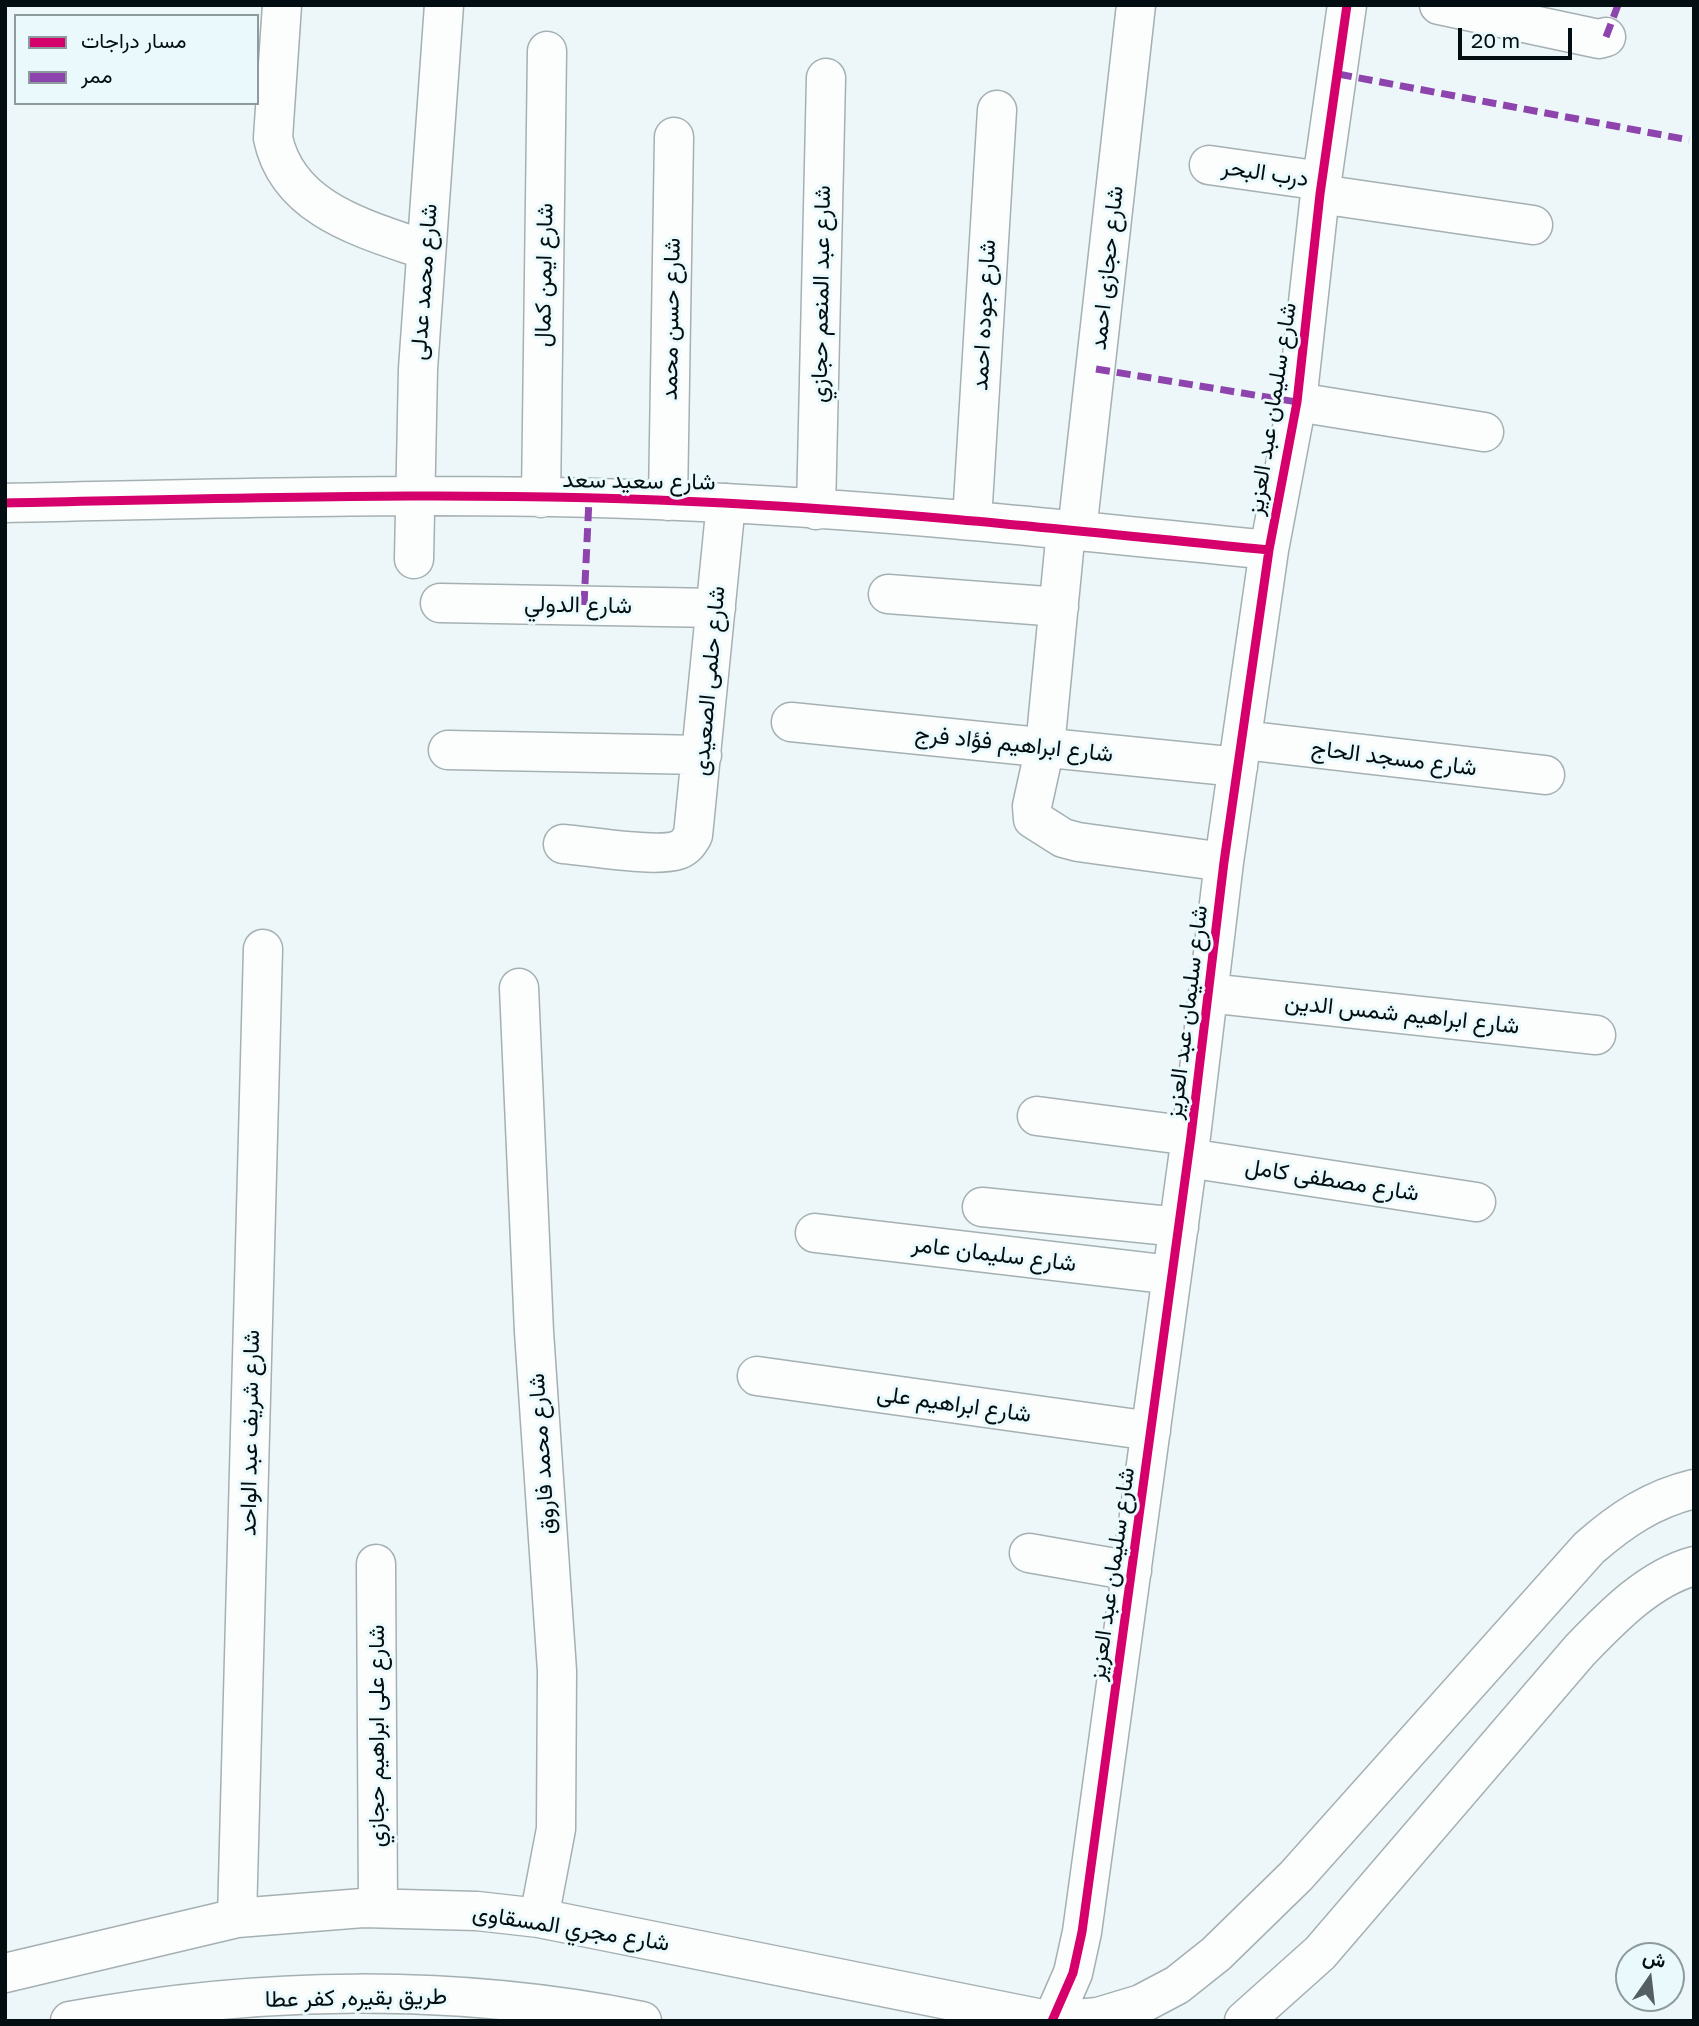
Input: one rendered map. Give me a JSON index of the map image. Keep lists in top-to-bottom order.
{
  "streets": {
    "street": [
      "درب البحر",
      "شارع حجازى احمد",
      "شارع ايمن كمال",
      "شارع محمد عدلى",
      "شارع عبد المنعم حجازي",
      "شارع جوده احمد",
      "شارع حسن محمد",
      "شارع سليمان عبد العزيز",
      "شارع سعيد سعد",
      "شارع الدولي",
      "شارع حلمى الصعيدى",
      "شارع ابراهيم فؤاد فرج",
      "شارع مسجد الحاج",
      "شارع ابراهيم شمس الدين",
      "شارع مصطفى كامل",
      "شارع سليمان عامر",
      "شارع ابراهيم على",
      "شارع شريف عبد الواحد",
      "شارع محمد فاروق",
      "شارع على ابراهيم حجازي",
      "شارع مجري المسقاوى",
      "طريق بقيره, كفر عطا"
    ]
  },
  "crossings": [
    ["درب البحر", "شارع سليمان عبد العزيز"],
    ["شارع حجازى احمد", "شارع سليمان عبد العزيز"],
    ["شارع حجازى احمد", "شارع سعيد سعد"],
    ["شارع حجازى احمد", "شارع ابراهيم فؤاد فرج"],
    ["شارع ايمن كمال", "شارع سعيد سعد"],
    ["شارع محمد عدلى", "شارع سعيد سعد"],
    ["شارع عبد المنعم حجازي", "شارع سعيد سعد"],
    ["شارع جوده احمد", "شارع سعيد سعد"],
    ["شارع حسن محمد", "شارع سعيد سعد"],
    ["شارع سليمان عبد العزيز", "شارع سعيد سعد"],
    ["شارع سليمان عبد العزيز", "شارع ابراهيم فؤاد فرج"],
    ["شارع سليمان عبد العزيز", "شارع مسجد الحاج"],
    ["شارع سليمان عبد العزيز", "شارع ابراهيم شمس الدين"],
    ["شارع سليمان عبد العزيز", "شارع مصطفى كامل"],
    ["شارع سليمان عبد العزيز", "شارع سليمان عامر"],
    ["شارع سليمان عبد العزيز", "شارع ابراهيم على"],
    ["شارع سليمان عبد العزيز", "شارع مجري المسقاوى"],
    ["شارع سعيد سعد", "شارع حلمى الصعيدى"],
    ["شارع الدولي", "شارع حلمى الصعيدى"],
    ["شارع ابراهيم فؤاد فرج", "شارع مسجد الحاج"],
    ["شارع شريف عبد الواحد", "شارع مجري المسقاوى"],
    ["شارع محمد فاروق", "شارع مجري المسقاوى"],
    ["شارع على ابراهيم حجازي", "شارع مجري المسقاوى"]
  ],
  "legend": ["مسار دراجات", "ممر"],
  "scale_bar": "20 m",
  "north": "top"
}
